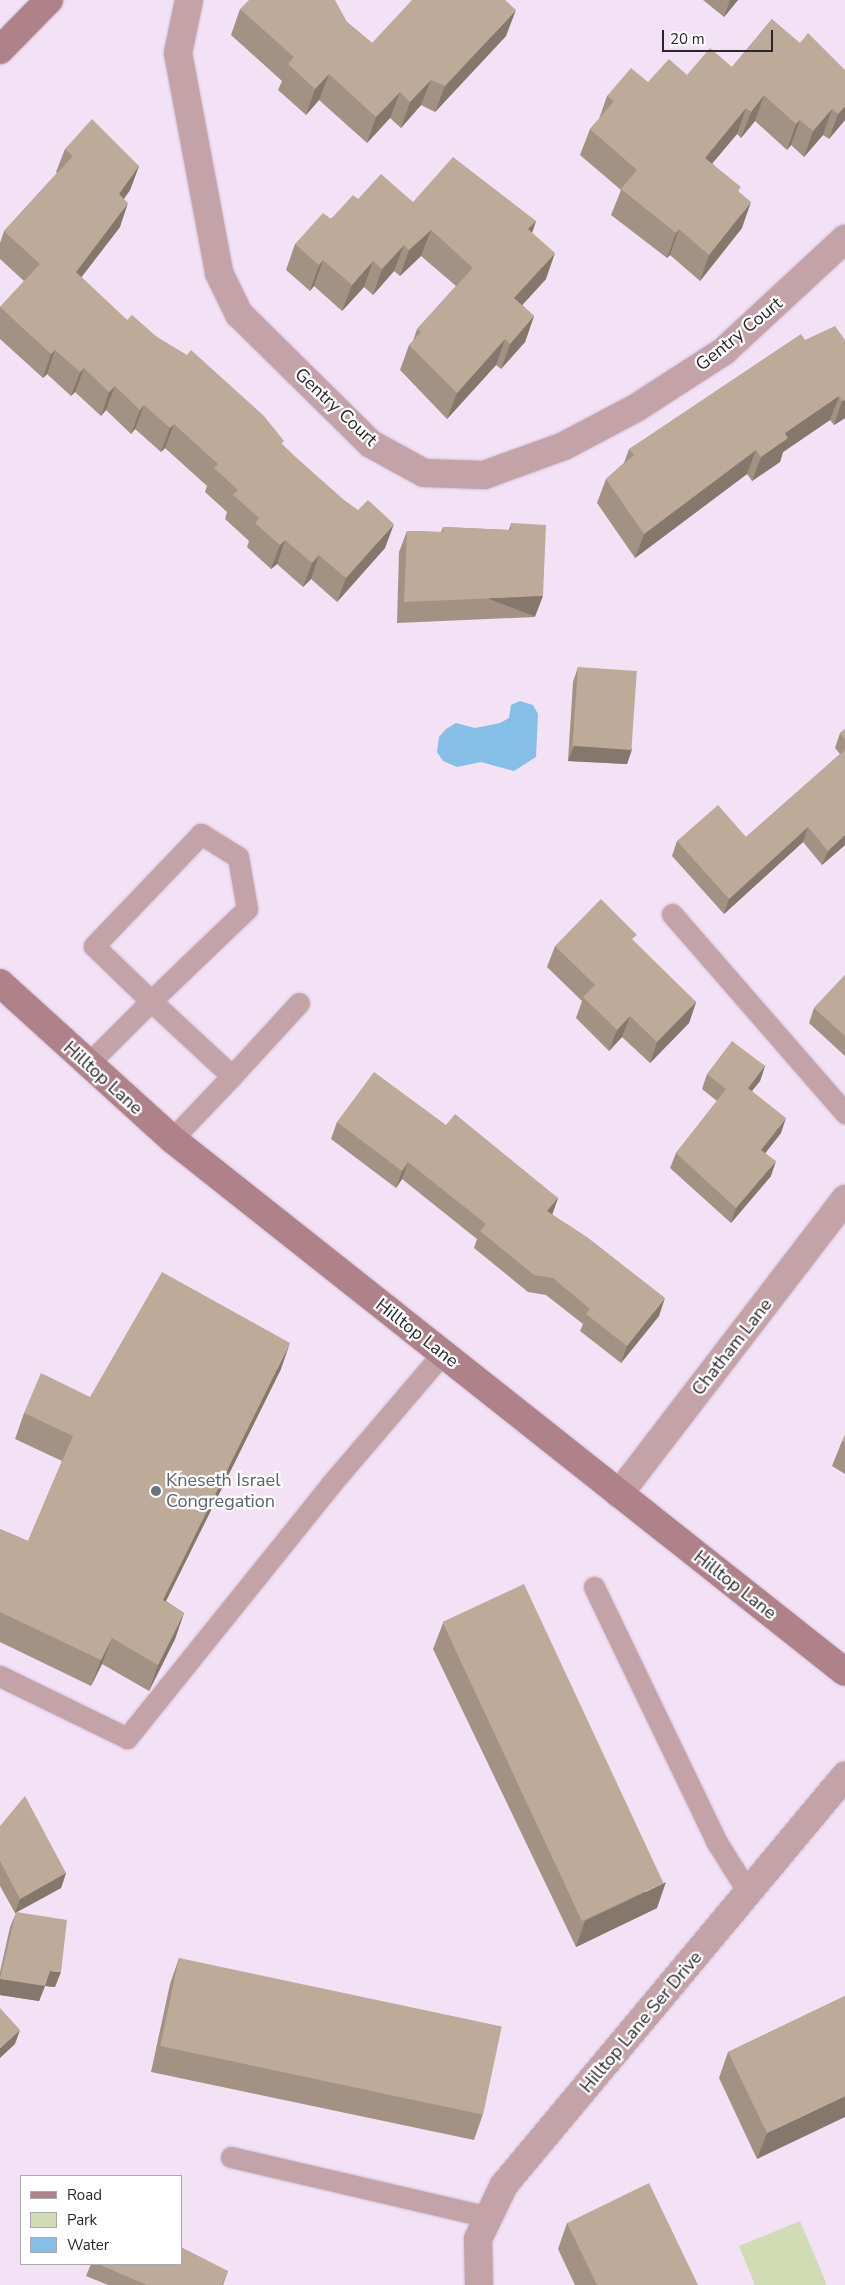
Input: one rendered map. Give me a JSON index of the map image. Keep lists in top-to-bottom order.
{
  "streets": {
    "street": [
      "Gentry Court",
      "Hilltop Lane",
      "Chatham Lane",
      "Hilltop Lane Ser Drive"
    ]
  },
  "crossings": [
    ["Hilltop Lane", "Chatham Lane"]
  ],
  "places": ["Kneseth Israel Congregation"],
  "legend": ["Road", "Park", "Water"],
  "scale_bar": "20 m"
}
